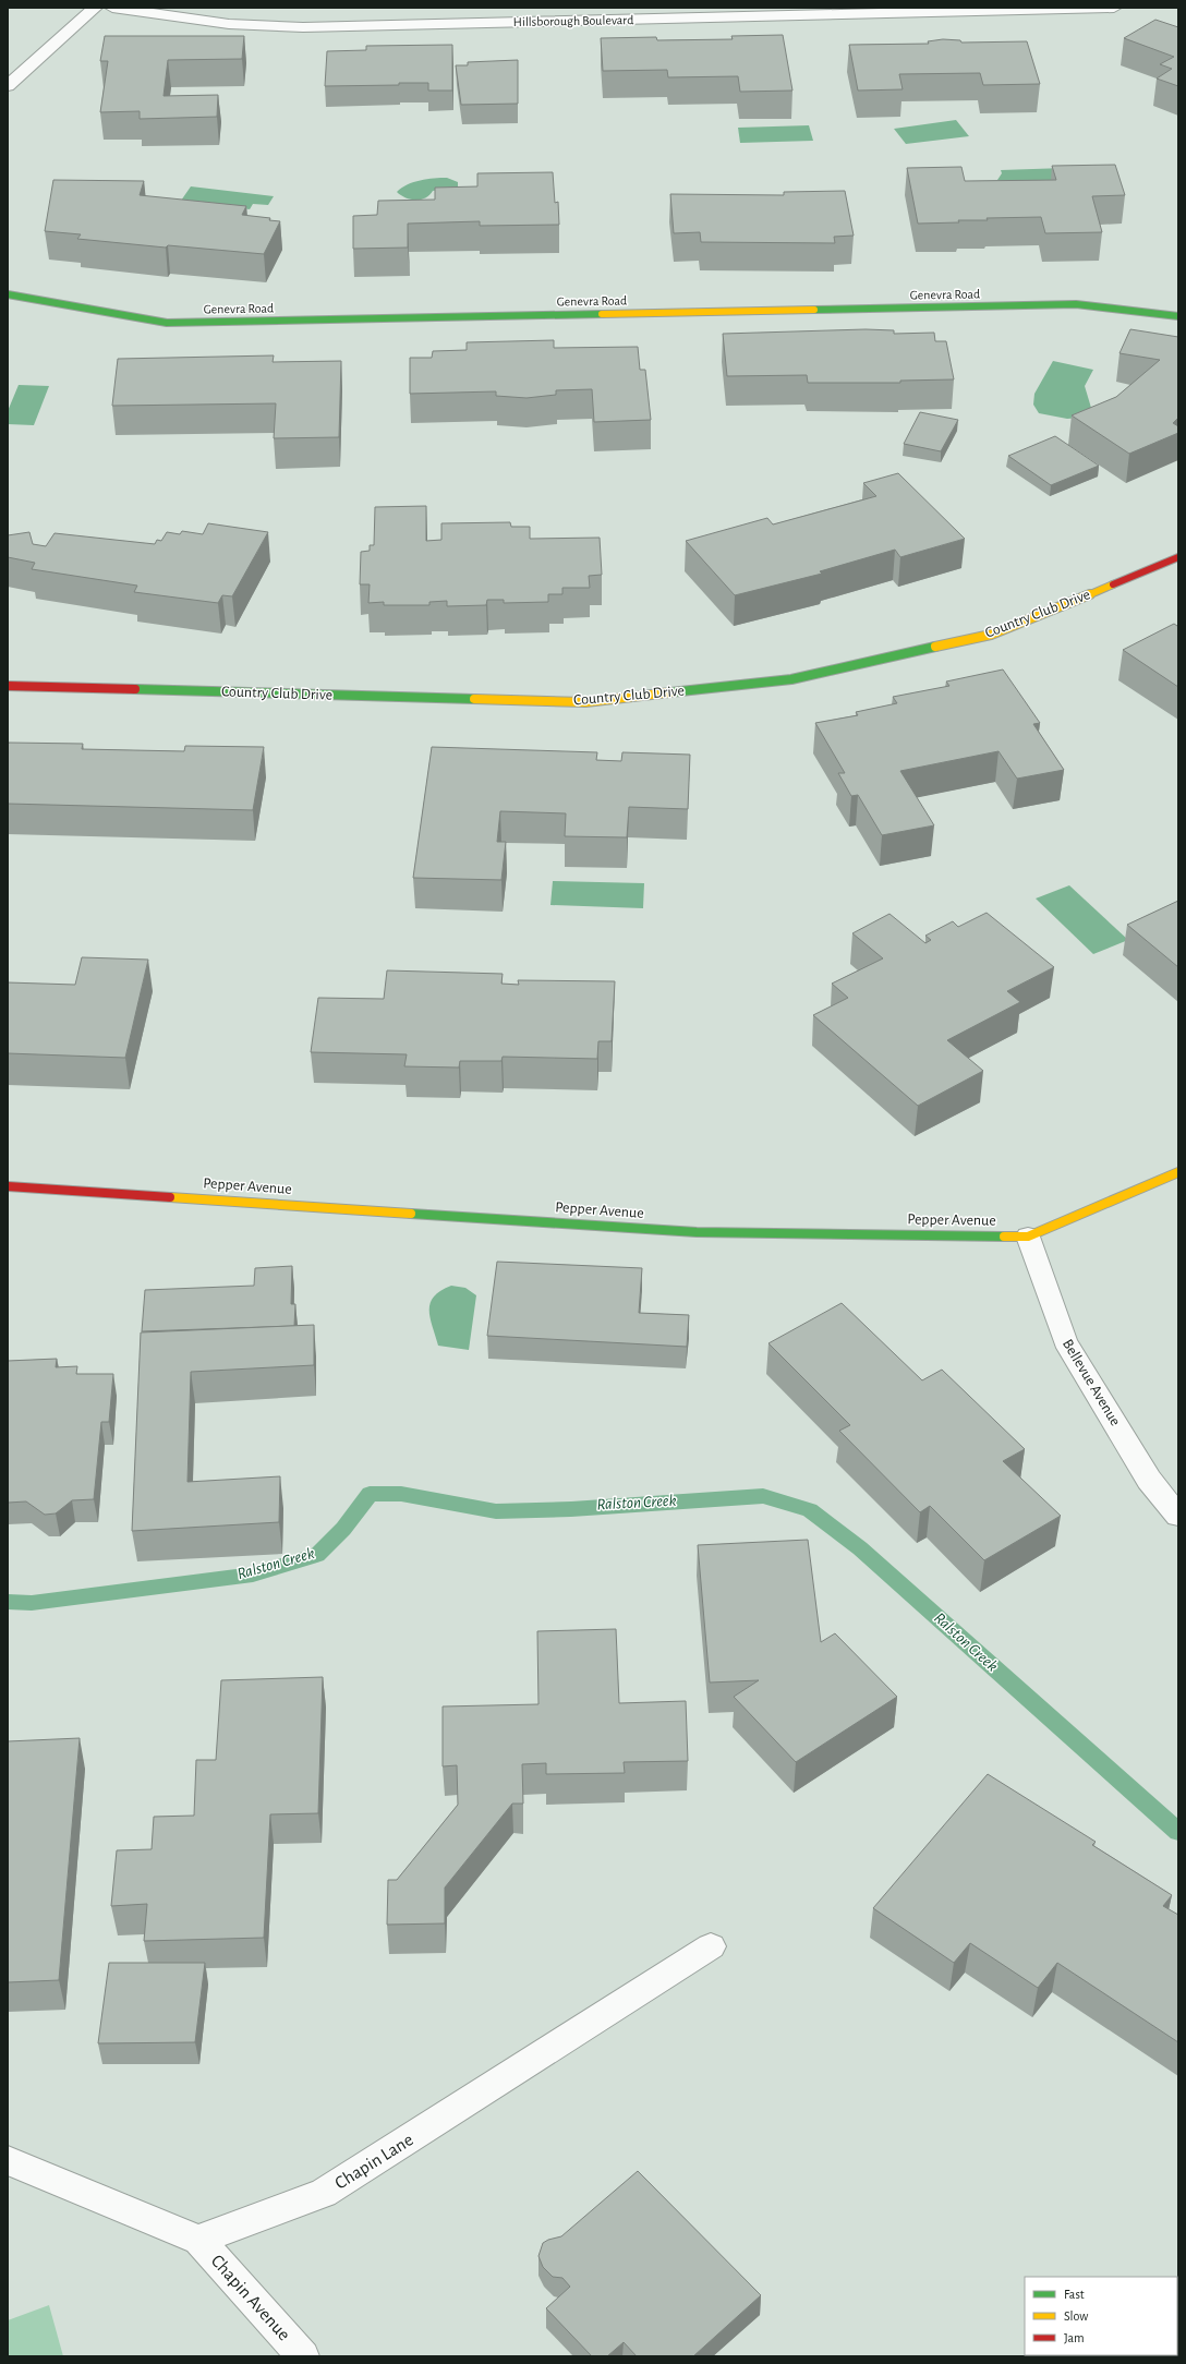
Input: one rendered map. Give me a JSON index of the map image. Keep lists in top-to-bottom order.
{
  "streets": {
    "street": [
      "Hillsborough Boulevard",
      "Genevra Road",
      "Country Club Drive",
      "Pepper Avenue",
      "Bellevue Avenue",
      "Chapin Lane",
      "Chapin Avenue"
    ]
  },
  "crossings": [
    ["Pepper Avenue", "Bellevue Avenue"],
    ["Chapin Lane", "Chapin Avenue"]
  ],
  "water": ["Ralston Creek"],
  "legend": ["Fast", "Slow", "Jam"]
}
